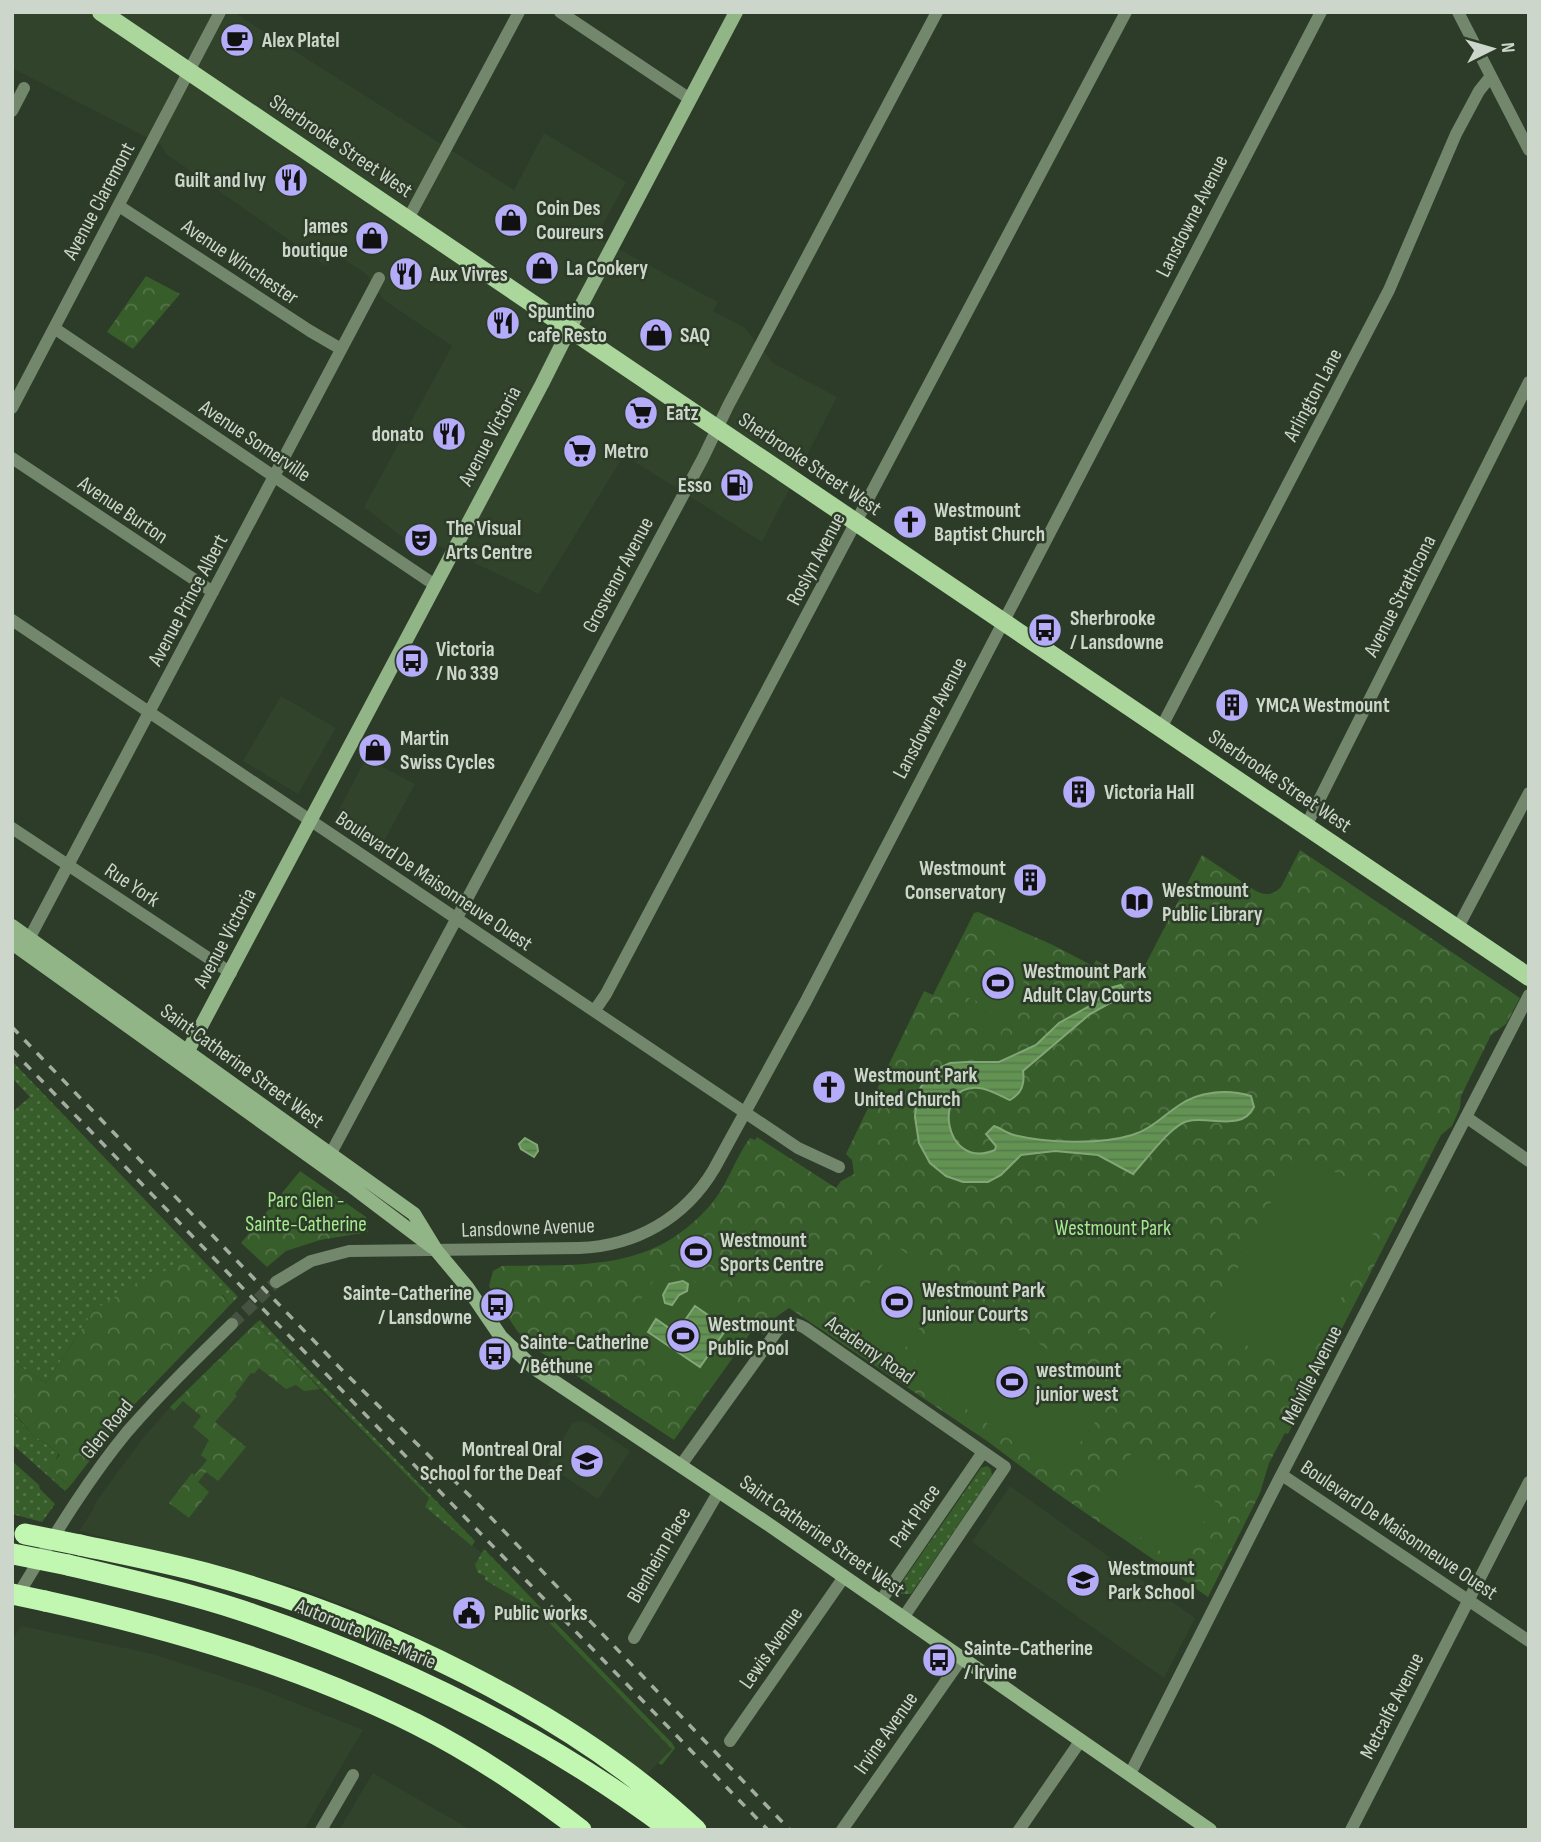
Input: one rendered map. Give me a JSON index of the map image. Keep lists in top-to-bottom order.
{
  "streets": {
    "highway": ["Autoroute Ville-Marie"],
    "main road": ["Sherbrooke Street West", "Avenue Victoria", "Saint Catherine Street West"],
    "street": [
      "Avenue Claremont",
      "Lansdowne Avenue",
      "Avenue Winchester",
      "Arlington Lane",
      "Avenue Somerville",
      "Avenue Burton",
      "Roslyn Avenue",
      "Grosvenor Avenue",
      "Avenue Strathcona",
      "Avenue Prince Albert",
      "Boulevard De Maisonneuve Ouest",
      "Rue York",
      "Academy Road",
      "Melville Avenue",
      "Glen Road",
      "Park Place",
      "Blenheim Place",
      "Lewis Avenue",
      "Metcalfe Avenue",
      "Irvine Avenue"
    ]
  },
  "crossings": [
    ["Sherbrooke Street West", "Avenue Claremont"],
    ["Sherbrooke Street West", "Lansdowne Avenue"],
    ["Sherbrooke Street West", "Arlington Lane"],
    ["Sherbrooke Street West", "Avenue Victoria"],
    ["Sherbrooke Street West", "Roslyn Avenue"],
    ["Sherbrooke Street West", "Grosvenor Avenue"],
    ["Sherbrooke Street West", "Avenue Strathcona"],
    ["Avenue Claremont", "Avenue Winchester"],
    ["Avenue Claremont", "Avenue Somerville"],
    ["Lansdowne Avenue", "Boulevard De Maisonneuve Ouest"],
    ["Lansdowne Avenue", "Saint Catherine Street West"],
    ["Avenue Winchester", "Avenue Prince Albert"],
    ["Avenue Victoria", "Avenue Somerville"],
    ["Avenue Victoria", "Boulevard De Maisonneuve Ouest"],
    ["Avenue Victoria", "Rue York"],
    ["Avenue Victoria", "Saint Catherine Street West"],
    ["Avenue Somerville", "Avenue Prince Albert"],
    ["Avenue Burton", "Avenue Prince Albert"],
    ["Roslyn Avenue", "Boulevard De Maisonneuve Ouest"],
    ["Grosvenor Avenue", "Boulevard De Maisonneuve Ouest"],
    ["Grosvenor Avenue", "Saint Catherine Street West"],
    ["Avenue Prince Albert", "Boulevard De Maisonneuve Ouest"],
    ["Avenue Prince Albert", "Rue York"],
    ["Avenue Prince Albert", "Saint Catherine Street West"],
    ["Boulevard De Maisonneuve Ouest", "Melville Avenue"],
    ["Boulevard De Maisonneuve Ouest", "Metcalfe Avenue"],
    ["Saint Catherine Street West", "Academy Road"],
    ["Saint Catherine Street West", "Melville Avenue"],
    ["Saint Catherine Street West", "Park Place"],
    ["Saint Catherine Street West", "Blenheim Place"],
    ["Saint Catherine Street West", "Lewis Avenue"],
    ["Saint Catherine Street West", "Irvine Avenue"],
    ["Academy Road", "Park Place"]
  ],
  "parks": ["Parc Glen - Sainte-Catherine", "Westmount Park"],
  "places": {
    "cafe": ["Alex Platel"],
    "restaurant": [
      "Guilt and Ivy",
      "Aux Vivres",
      "Spuntino cafe Resto",
      "donato"
    ],
    "shop": [
      "Coin Des Coureurs",
      "James boutique",
      "La Cookery",
      "SAQ",
      "Martin Swiss Cycles"
    ],
    "supermarket": ["Eatz", "Metro"],
    "fuel station": ["Esso"],
    "church": ["Westmount Baptist Church", "Westmount Park United Church"],
    "theatre": ["The Visual Arts Centre"],
    "bus stop": [
      "Sherbrooke / Lansdowne",
      "Victoria / No 339",
      "Sainte-Catherine / Lansdowne",
      "Sainte-Catherine / Béthune",
      "Sainte-Catherine / Irvine"
    ],
    "building": ["YMCA Westmount", "Victoria Hall", "Westmount Conservatory"],
    "library": ["Westmount Public Library"],
    "sports": [
      "Westmount Park Adult Clay Courts",
      "Westmount Sports Centre",
      "Westmount Park Juniour Courts",
      "Westmount Public Pool",
      "westmount junior west"
    ],
    "school or university": ["Montreal Oral School for the Deaf", "Westmount Park School"],
    "public building": ["Public works"]
  },
  "north": "right"
}
